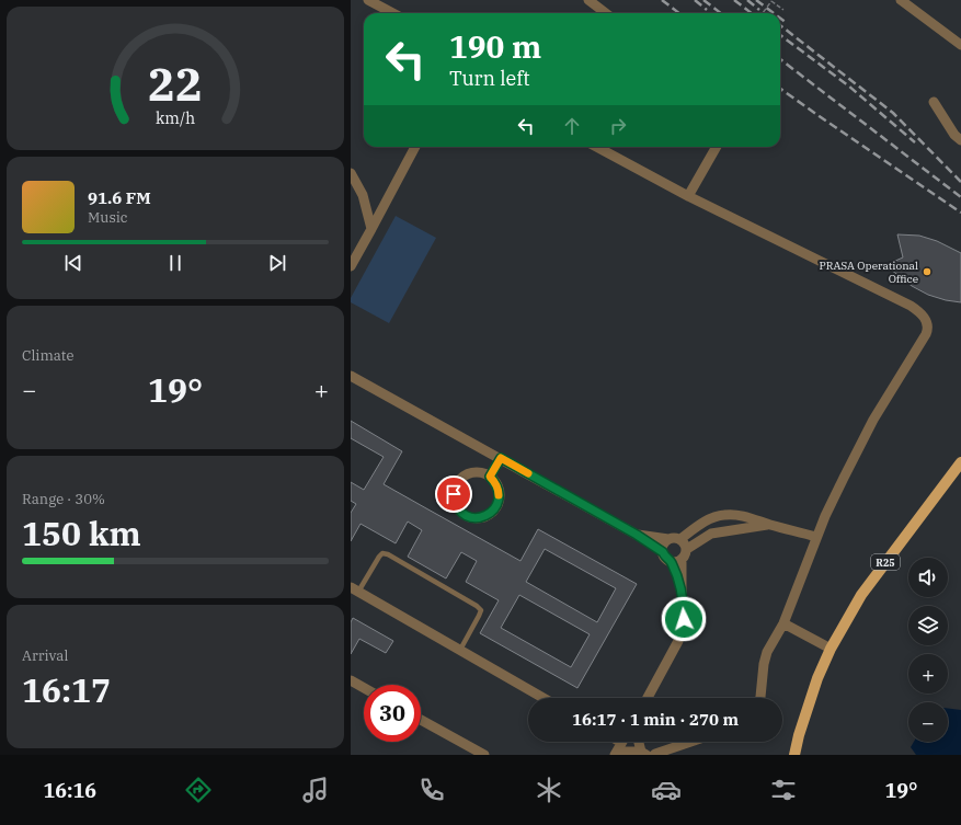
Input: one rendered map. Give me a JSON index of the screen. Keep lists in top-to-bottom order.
{
  "streets": {
    "main road": ["R25"]
  },
  "places": ["PRASA Operational Office"],
  "page": {
    "turn": ["190 m", "Turn left"],
    "song": ["91.6 FM", "Music"],
    "tile": [
      "Climate",
      ["Range · 30%", "150 km"],
      ["Arrival", "16:17"]
    ],
    "heat": ["−", "19°", "+"],
    "map_buttons": ["+", "−"],
    "limit": "30",
    "trip": "16:17 · 1 min · 270 m",
    "tabs": ["16:16", "19°"],
    "gauge": ["22", "km/h"]
  }
}
